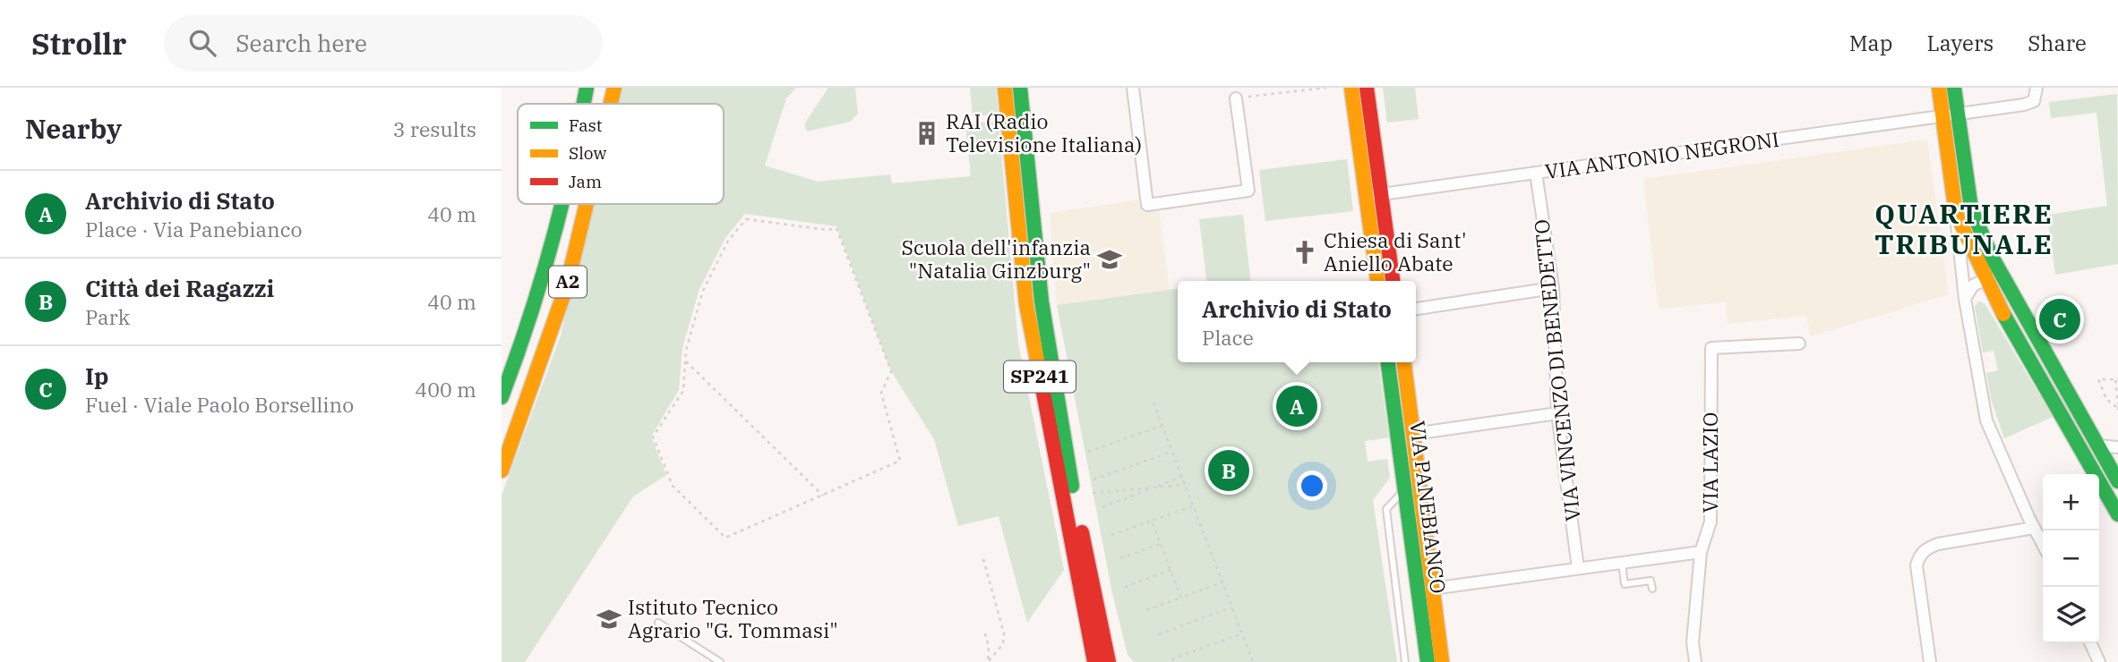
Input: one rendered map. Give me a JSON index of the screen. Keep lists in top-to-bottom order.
{
  "streets": {
    "main road": ["A2", "SP241", "VIA PANEBIANCO"],
    "street": ["VIA ANTONIO NEGRONI", "VIA VINCENZO DI BENEDETTO", "VIA LAZIO"]
  },
  "crossings": [
    ["VIA ANTONIO NEGRONI", "VIA VINCENZO DI BENEDETTO"]
  ],
  "districts": ["QUARTIERE TRIBUNALE"],
  "places": {
    "building": ["RAI (Radio Televisione Italiana)"],
    "church": ["Chiesa di Sant' Aniello Abate"],
    "school or university": ["Scuola dell'infanzia \"Natalia Ginzburg\"", "Istituto Tecnico Agrario \"G. Tommasi\""]
  },
  "legend": ["Fast", "Slow", "Jam"],
  "page": {
    "header": "Strollr",
    "search": "Search here",
    "nav": ["Map", "Layers", "Share"],
    "heading": ["Nearby", "3 results"],
    "list": [
      {
        "mark": "A",
        "name": "Archivio di Stato",
        "note": "Place · Via Panebianco",
        "value": "40 m"
      },
      {
        "mark": "B",
        "name": "Città dei Ragazzi",
        "note": "Park",
        "value": "40 m"
      },
      {
        "mark": "C",
        "name": "Ip",
        "note": "Fuel · Viale Paolo Borsellino",
        "value": "400 m"
      }
    ],
    "popup": ["Archivio di Stato", "Place"],
    "pins": ["C", "A", "B"],
    "map_buttons": ["+", "−"]
  }
}
